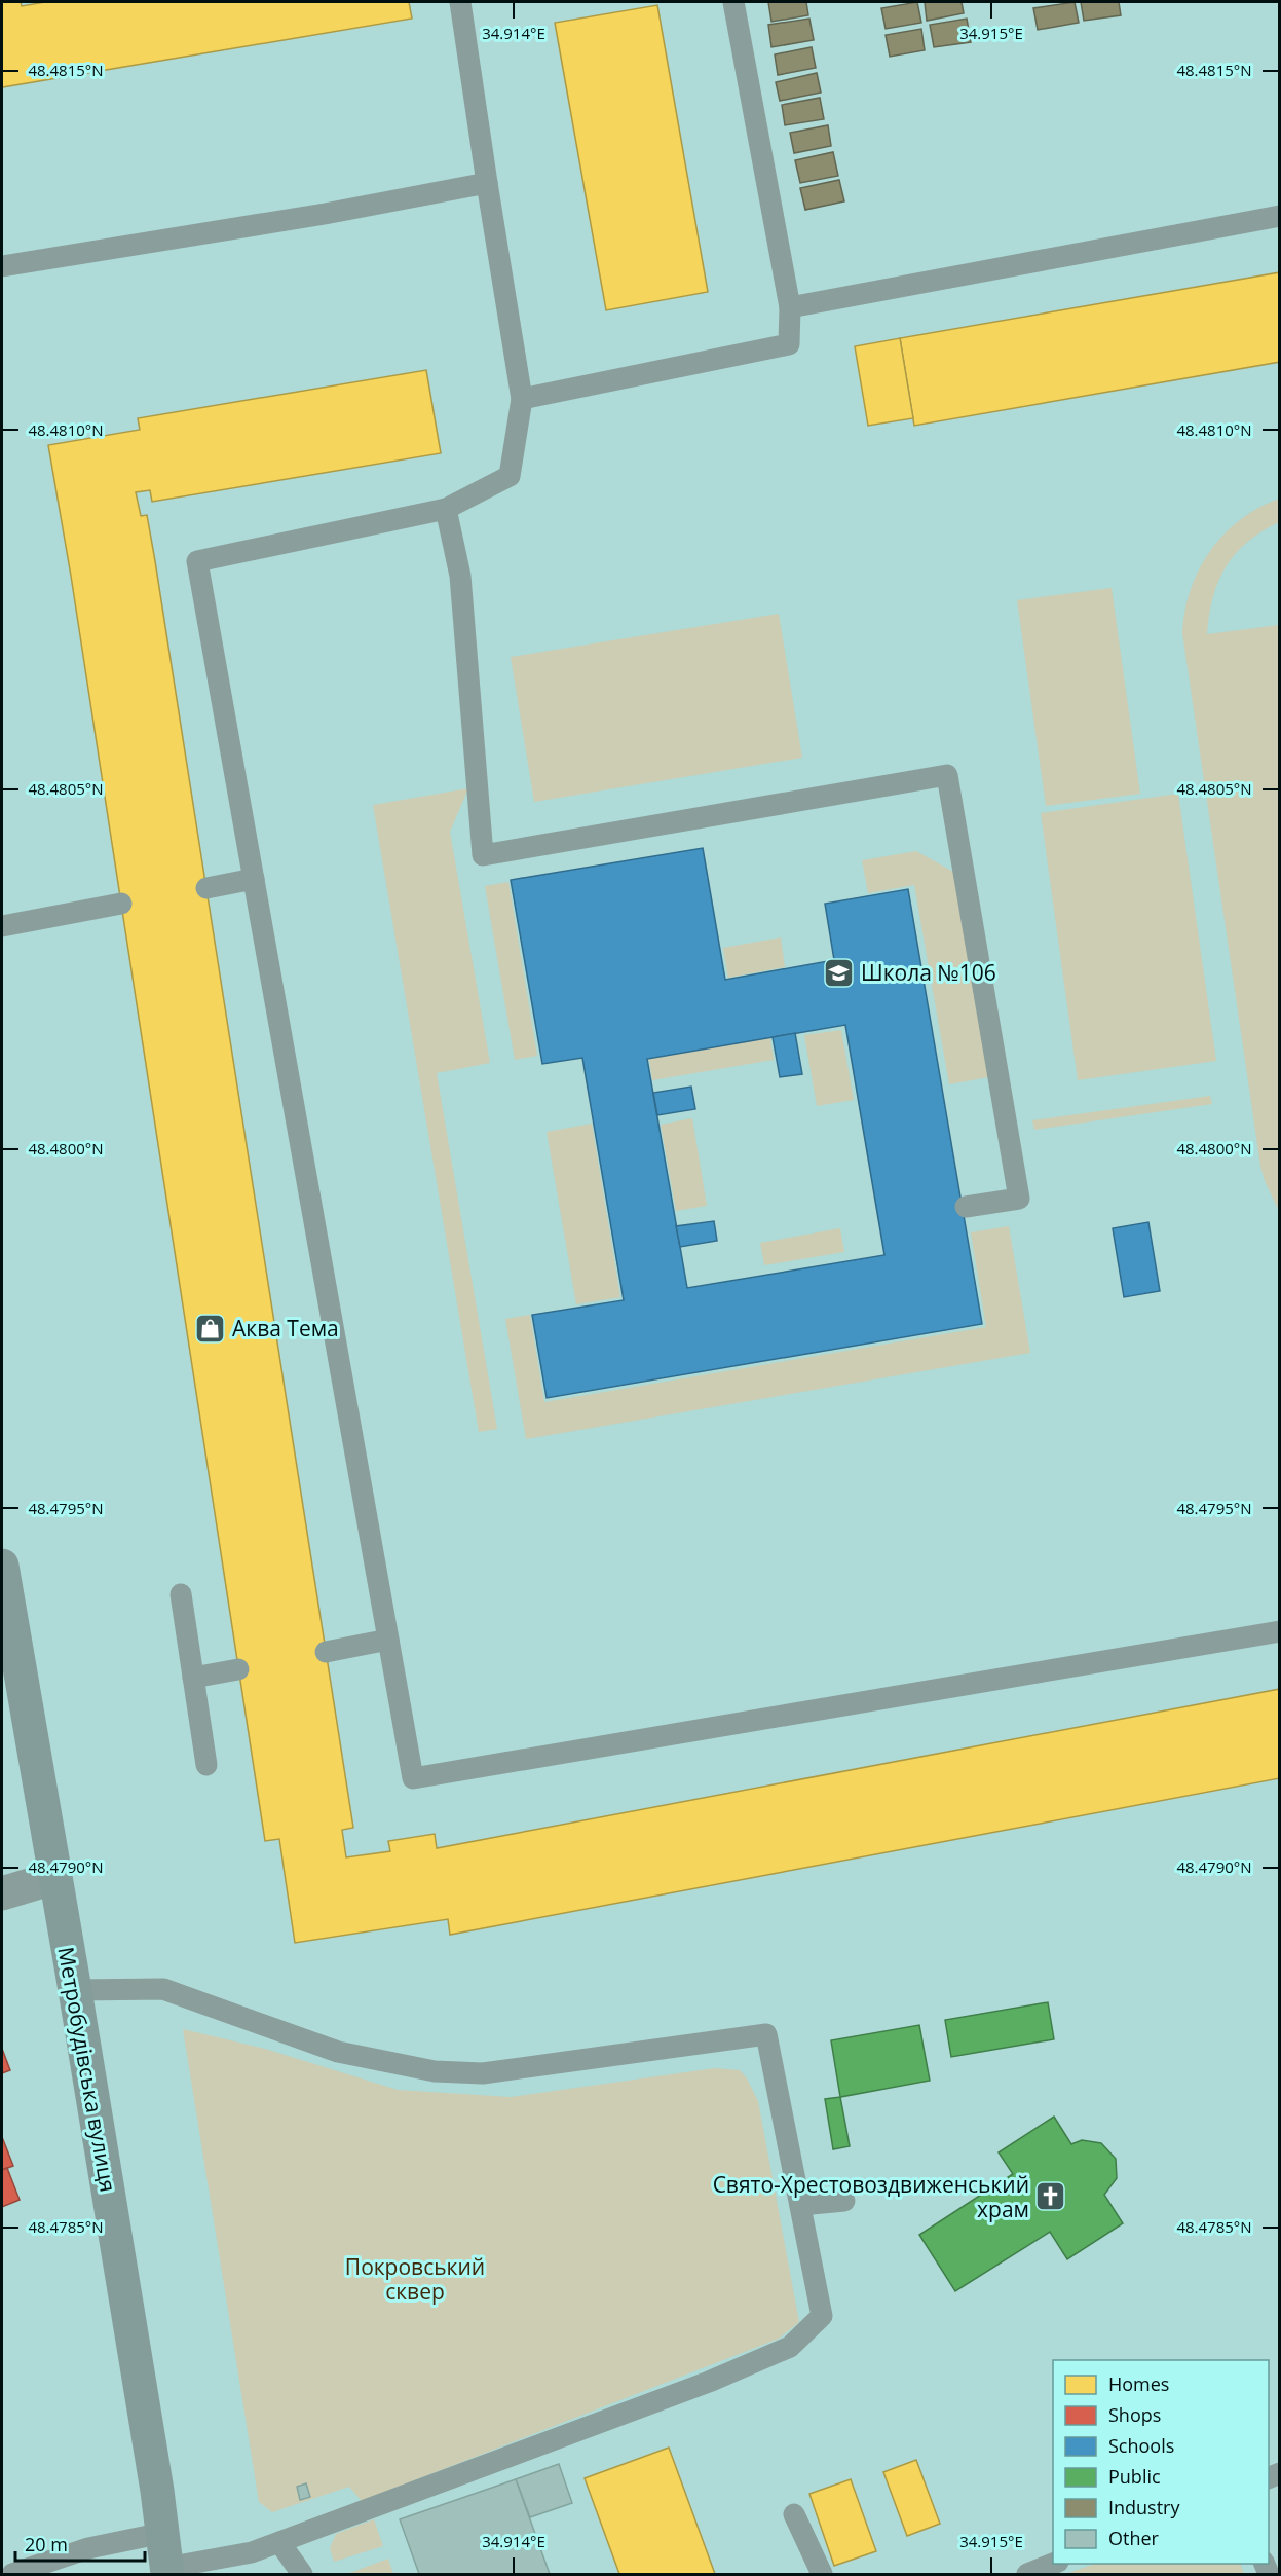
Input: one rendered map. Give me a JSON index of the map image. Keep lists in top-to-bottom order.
{
  "streets": {
    "main road": ["Метробудівська вулиця"]
  },
  "parks": ["Покровський сквер"],
  "places": {
    "school or university": ["Школа №106"],
    "shop": ["Аква Тема"],
    "church": ["Свято-Хрестовоздвиженський храм"]
  },
  "legend": [
    "Homes",
    "Shops",
    "Schools",
    "Public",
    "Industry",
    "Other"
  ],
  "scale_bar": "20 m",
  "coordinates": [
    "34.914°E",
    "34.915°E",
    "48.4815°N",
    "48.4810°N",
    "48.4805°N",
    "48.4800°N",
    "48.4795°N",
    "48.4790°N",
    "48.4785°N"
  ]
}
